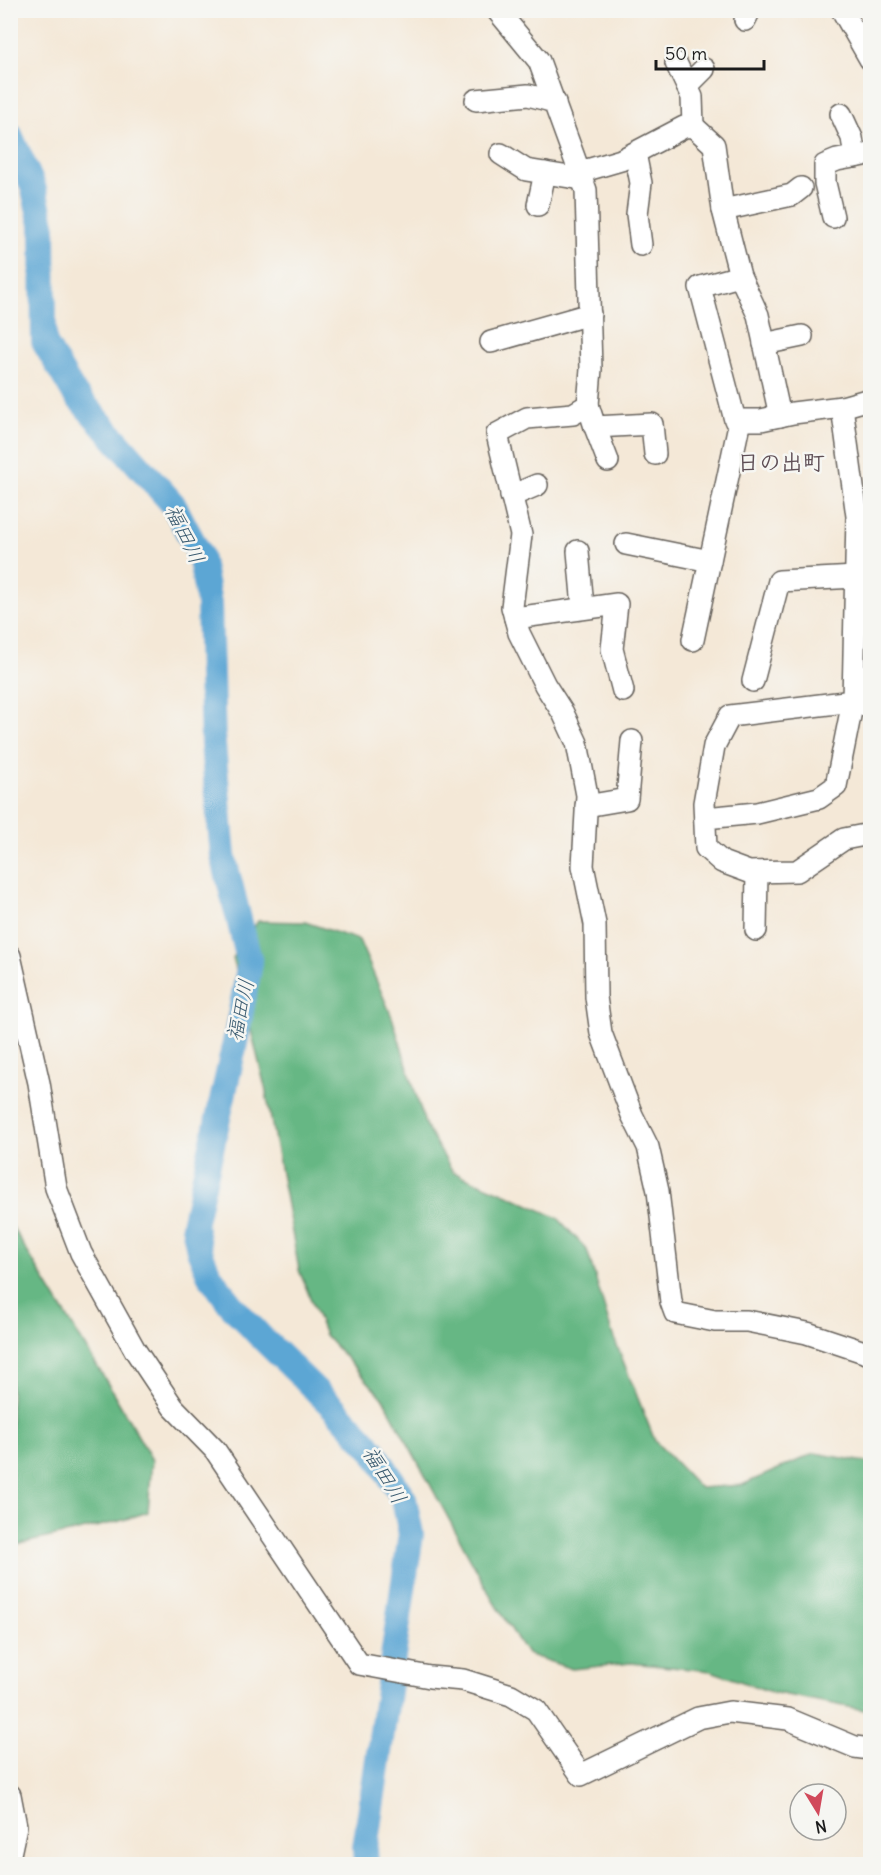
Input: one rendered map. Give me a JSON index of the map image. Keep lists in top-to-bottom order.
{
  "districts": ["日の出町"],
  "water": ["福田川"],
  "scale_bar": "50 m",
  "north": "bottom"
}
